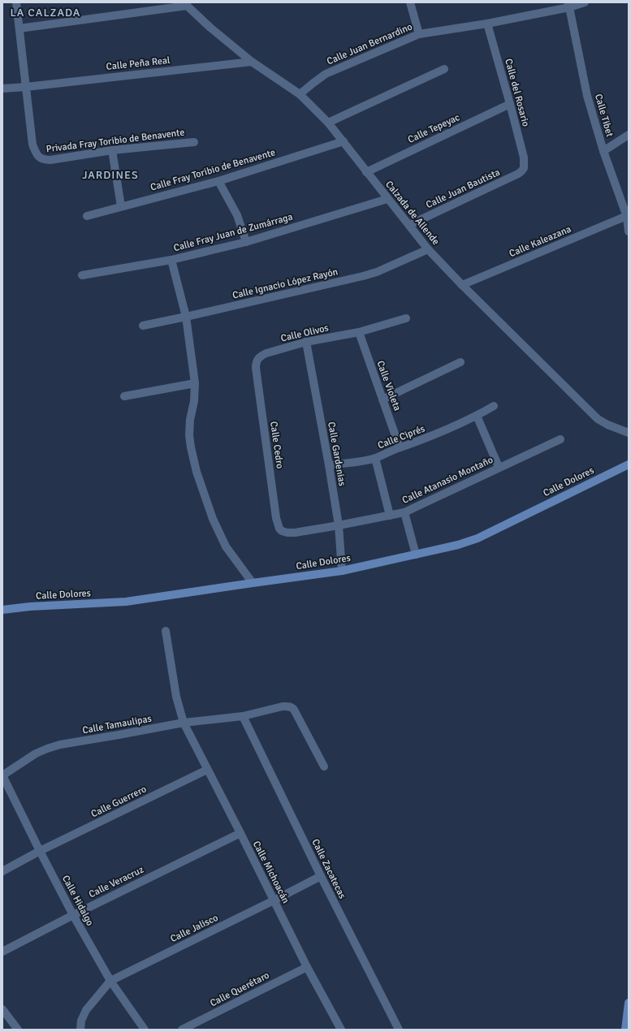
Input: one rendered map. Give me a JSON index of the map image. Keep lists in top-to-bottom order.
{
  "streets": {
    "street": [
      "Calle Juan Bernardino",
      "Calle Peña Real",
      "Calle del Rosario",
      "Calle Tibet",
      "Calle Tepeyac",
      "Privada Fray Toribio de Benavente",
      "Calle Fray Toribio de Benavente",
      "Calle Juan Bautista",
      "Calzada de Allende",
      "Calle Fray Juan de Zumárraga",
      "Calle Kaleazana",
      "Calle Ignacio López Rayón",
      "Calle Olivos",
      "Calle Violeta",
      "Calle Ciprés",
      "Calle Cedro",
      "Calle Gardenias",
      "Calle Atanasio Montaño",
      "Calle Dolores",
      "Calle Tamaulipas",
      "Calle Guerrero",
      "Calle Zacatecas",
      "Calle Michoacán",
      "Calle Veracruz",
      "Calle Hidalgo",
      "Calle Jalisco",
      "Calle Querétaro"
    ]
  },
  "crossings": [
    ["Calle Juan Bernardino", "Calle del Rosario"],
    ["Calle Juan Bernardino", "Calle Tibet"],
    ["Calle Juan Bernardino", "Calzada de Allende"],
    ["Calle Peña Real", "Privada Fray Toribio de Benavente"],
    ["Calle Peña Real", "Calzada de Allende"],
    ["Calle del Rosario", "Calle Tepeyac"],
    ["Calle del Rosario", "Calle Juan Bautista"],
    ["Calle Tibet", "Calle Kaleazana"],
    ["Calle Tepeyac", "Calzada de Allende"],
    ["Calle Fray Toribio de Benavente", "Calzada de Allende"],
    ["Calle Juan Bautista", "Calzada de Allende"],
    ["Calzada de Allende", "Calle Fray Juan de Zumárraga"],
    ["Calzada de Allende", "Calle Kaleazana"],
    ["Calzada de Allende", "Calle Ignacio López Rayón"],
    ["Calle Olivos", "Calle Violeta"],
    ["Calle Olivos", "Calle Cedro"],
    ["Calle Olivos", "Calle Gardenias"],
    ["Calle Violeta", "Calle Ciprés"],
    ["Calle Ciprés", "Calle Gardenias"],
    ["Calle Cedro", "Calle Atanasio Montaño"],
    ["Calle Gardenias", "Calle Atanasio Montaño"],
    ["Calle Gardenias", "Calle Dolores"],
    ["Calle Tamaulipas", "Calle Zacatecas"],
    ["Calle Tamaulipas", "Calle Michoacán"],
    ["Calle Tamaulipas", "Calle Hidalgo"],
    ["Calle Guerrero", "Calle Michoacán"],
    ["Calle Guerrero", "Calle Hidalgo"],
    ["Calle Zacatecas", "Calle Jalisco"],
    ["Calle Michoacán", "Calle Veracruz"],
    ["Calle Michoacán", "Calle Jalisco"],
    ["Calle Michoacán", "Calle Querétaro"],
    ["Calle Veracruz", "Calle Hidalgo"],
    ["Calle Hidalgo", "Calle Jalisco"]
  ],
  "districts": ["LA CALZADA", "JARDINES"]
}
